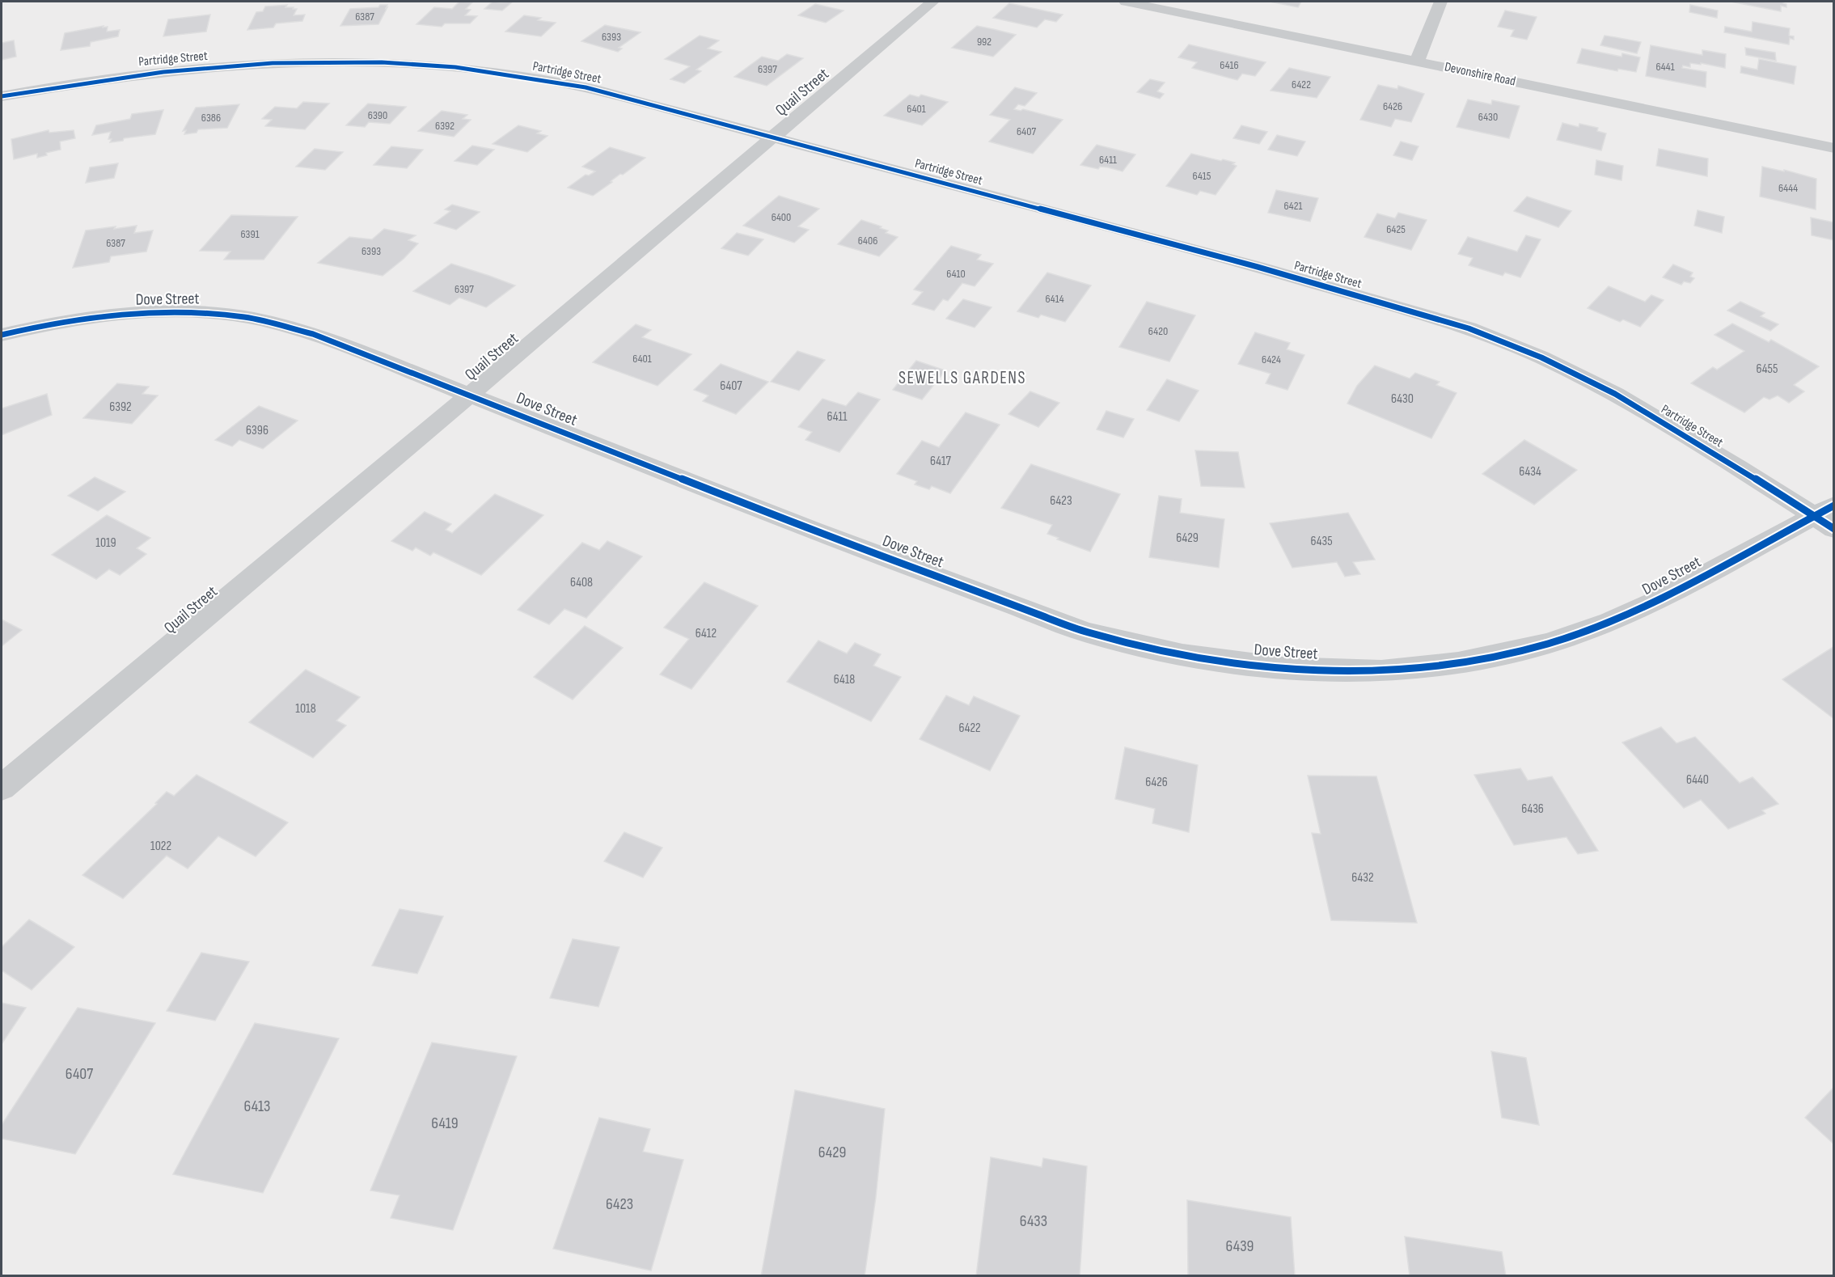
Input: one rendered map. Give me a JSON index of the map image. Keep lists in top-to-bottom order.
{
  "streets": {
    "street": [
      "Partridge Street",
      "Devonshire Road",
      "Quail Street",
      "Dove Street"
    ]
  },
  "crossings": [
    ["Partridge Street", "Quail Street"],
    ["Partridge Street", "Dove Street"],
    ["Quail Street", "Dove Street"]
  ],
  "districts": ["SEWELLS GARDENS"],
  "house_numbers": [
    "6387",
    "6393",
    "992",
    "6416",
    "6441",
    "6397",
    "6422",
    "6426",
    "6401",
    "6390",
    "6430",
    "6386",
    "6392",
    "6407",
    "6411",
    "6415",
    "6444",
    "6421",
    "6400",
    "6425",
    "6391",
    "6406",
    "6387",
    "6393",
    "6410",
    "6397",
    "6414",
    "6420",
    "6401",
    "6424",
    "6455",
    "6407",
    "6430",
    "6392",
    "6411",
    "6396",
    "6417",
    "6434",
    "6423",
    "6429",
    "6435",
    "1019",
    "6408",
    "6412",
    "6418",
    "1018",
    "6422",
    "6440",
    "6426",
    "6436",
    "1022",
    "6432",
    "6407",
    "6413",
    "6419",
    "6429",
    "6423",
    "6433",
    "6439"
  ]
}
